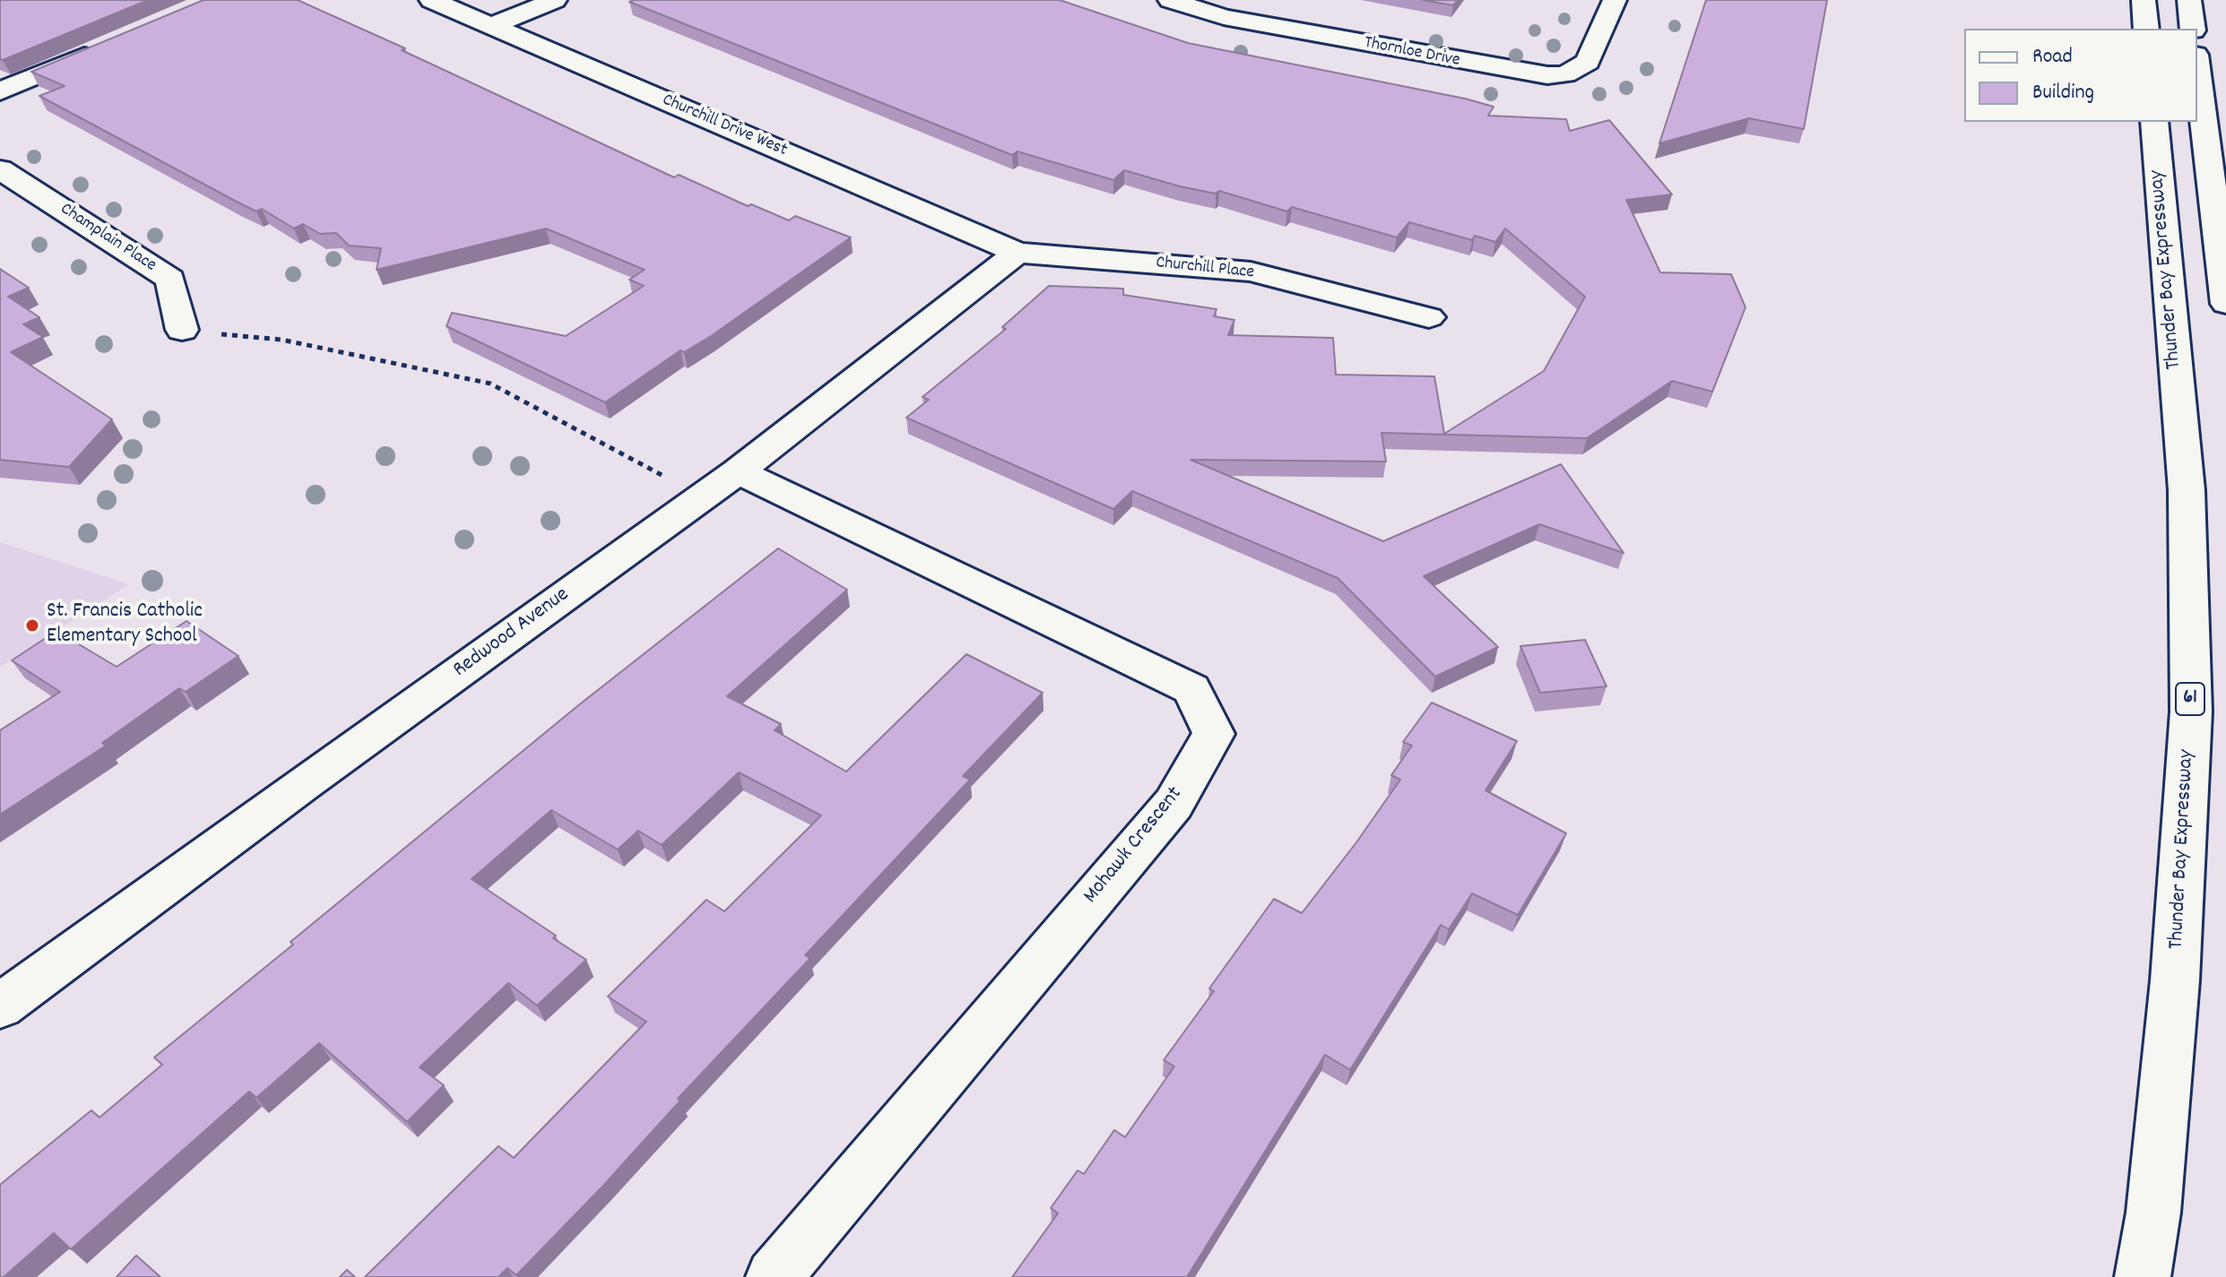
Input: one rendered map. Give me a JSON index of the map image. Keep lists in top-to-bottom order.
{
  "streets": {
    "main road": [
      "Thornloe Drive",
      "Churchill Drive West",
      "Champlain Place",
      "Churchill Place",
      "Thunder Bay Expressway",
      "Redwood Avenue",
      "61",
      "Mohawk Crescent"
    ]
  },
  "crossings": [
    ["Churchill Drive West", "Churchill Place"],
    ["Churchill Drive West", "Redwood Avenue"],
    ["Churchill Place", "Redwood Avenue"],
    ["Redwood Avenue", "Mohawk Crescent"]
  ],
  "places": ["St. Francis Catholic Elementary School"],
  "legend": ["Road", "Building"]
}
